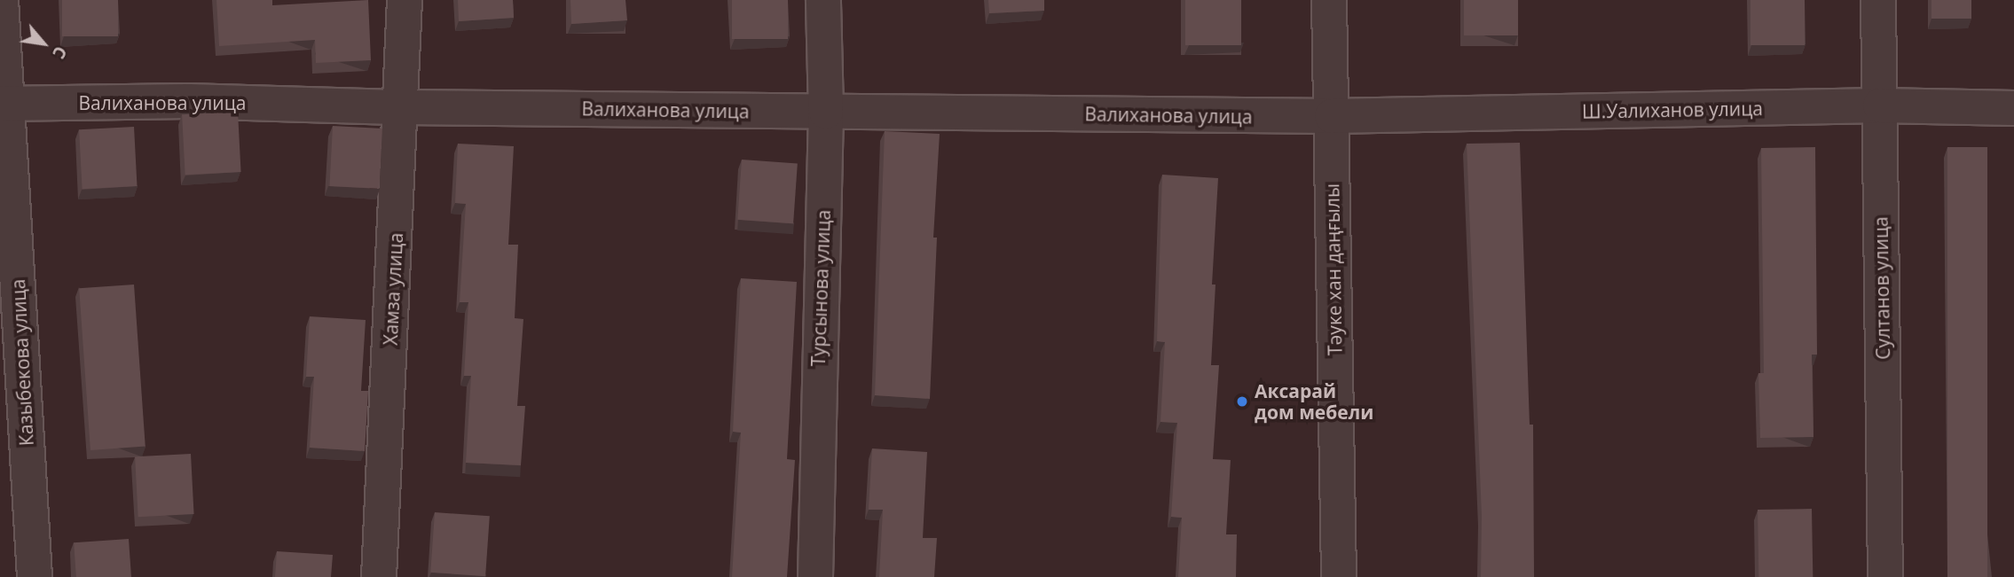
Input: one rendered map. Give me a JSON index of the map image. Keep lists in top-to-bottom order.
{
  "streets": {
    "street": [
      "Валиханова улица",
      "Ш.Уалиханов улица",
      "Тәуке хан даңғылы",
      "Турсынова улица",
      "Султанов улица",
      "Хамза улица",
      "Казыбекова улица"
    ]
  },
  "crossings": [
    ["Валиханова улица", "Ш.Уалиханов улица"],
    ["Валиханова улица", "Тәуке хан даңғылы"],
    ["Валиханова улица", "Турсынова улица"],
    ["Валиханова улица", "Хамза улица"],
    ["Валиханова улица", "Казыбекова улица"],
    ["Ш.Уалиханов улица", "Тәуке хан даңғылы"],
    ["Ш.Уалиханов улица", "Султанов улица"]
  ],
  "places": ["Аксарай дом мебели"],
  "north": "bottom right"
}
